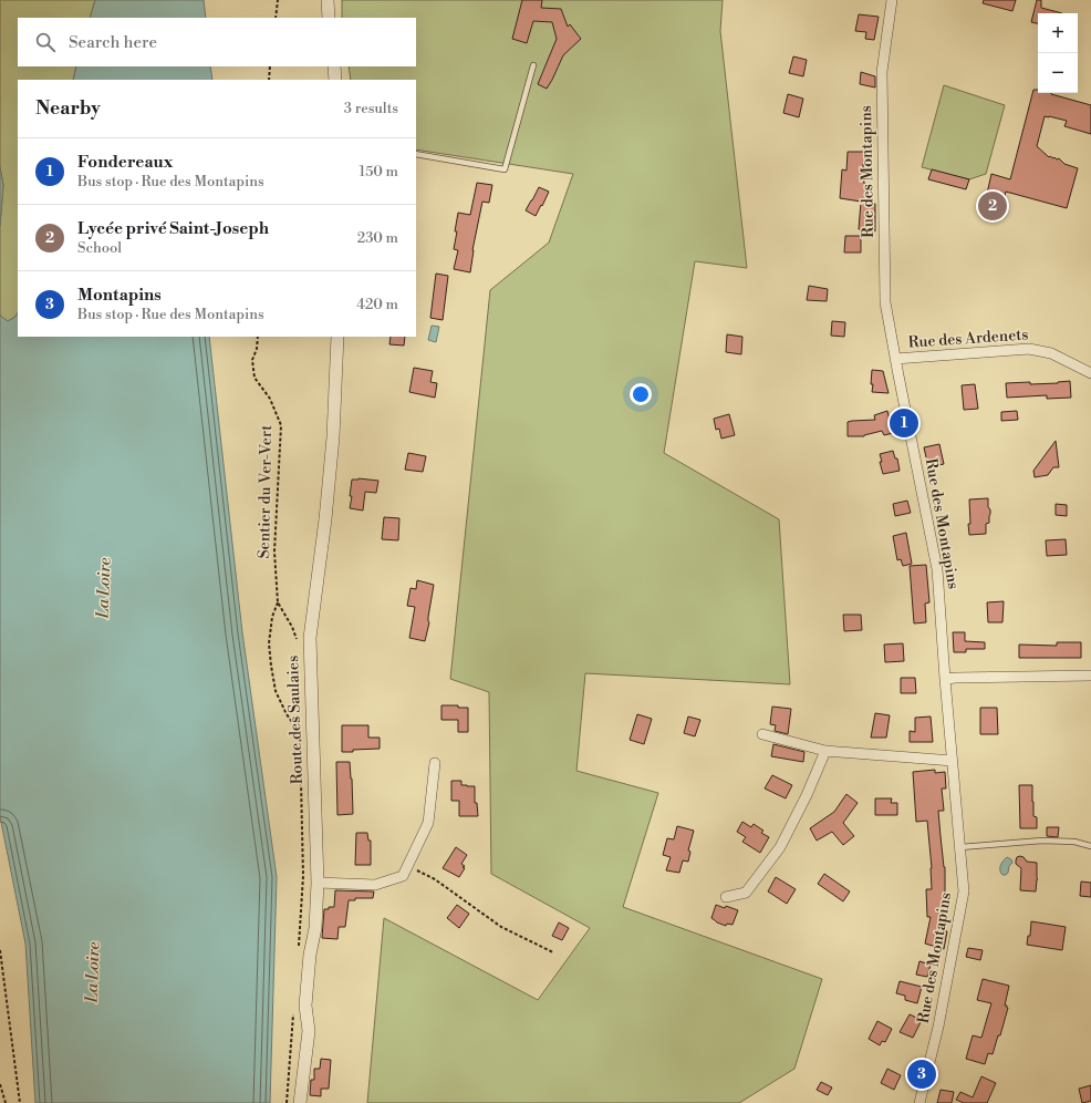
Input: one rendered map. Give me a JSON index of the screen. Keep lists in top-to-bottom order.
{
  "streets": {
    "street": ["Rue des Montapins", "Rue des Ardenets", "Route des Saulaies"],
    "path": ["Sentier du Ver-Vert"]
  },
  "crossings": [
    ["Rue des Montapins", "Rue des Ardenets"]
  ],
  "water": ["La Loire"],
  "page": {
    "map_buttons": ["+", "−"],
    "search": "Search here",
    "heading": ["Nearby", "3 results"],
    "list": [
      {
        "mark": "1",
        "name": "Fondereaux",
        "note": "Bus stop · Rue des Montapins",
        "value": "150 m"
      },
      {
        "mark": "2",
        "name": "Lycée privé Saint-Joseph",
        "note": "School",
        "value": "230 m"
      },
      {
        "mark": "3",
        "name": "Montapins",
        "note": "Bus stop · Rue des Montapins",
        "value": "420 m"
      }
    ],
    "pins": ["2", "1", "3"]
  }
}
